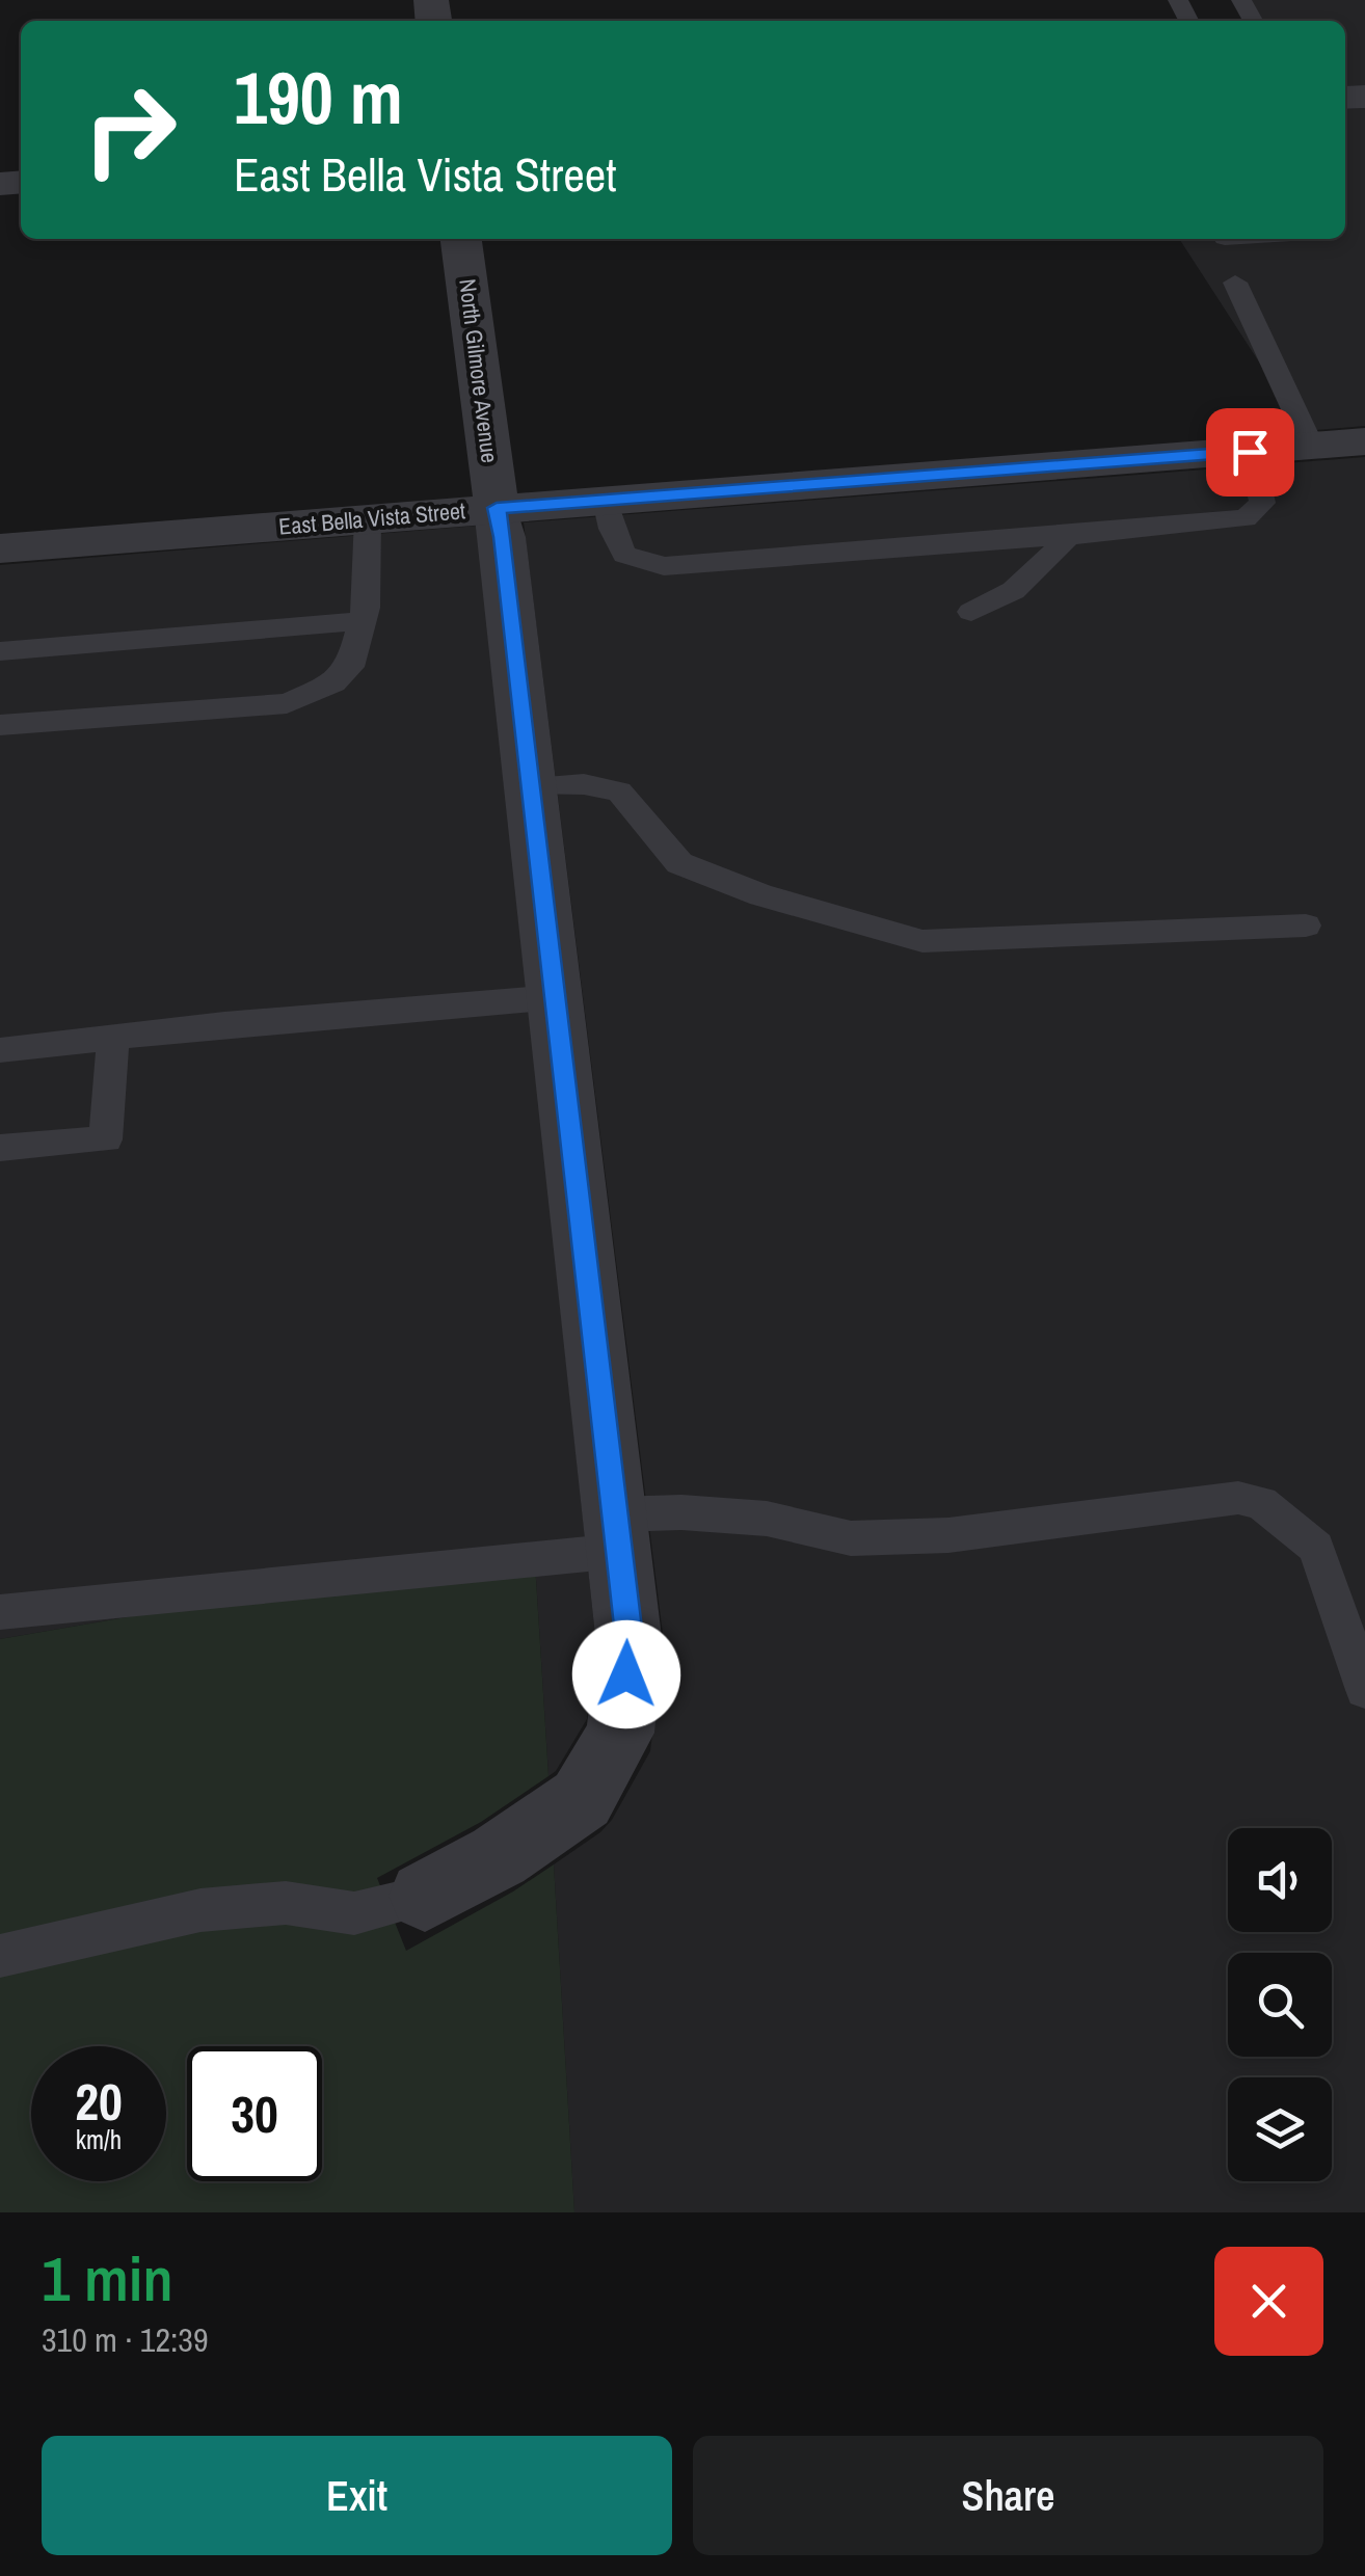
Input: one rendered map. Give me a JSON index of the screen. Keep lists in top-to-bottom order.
{
  "streets": {
    "street": ["North Gilmore Avenue", "East Bella Vista Street"]
  },
  "crossings": [
    ["North Gilmore Avenue", "East Bella Vista Street"]
  ],
  "page": {
    "turn": ["190 m", "East Bella Vista Street"],
    "speed": "20 km/h",
    "limit": "30",
    "heading": ["1 min", "310 m · 12:39"],
    "buttons": ["Exit", "Share"]
  }
}
